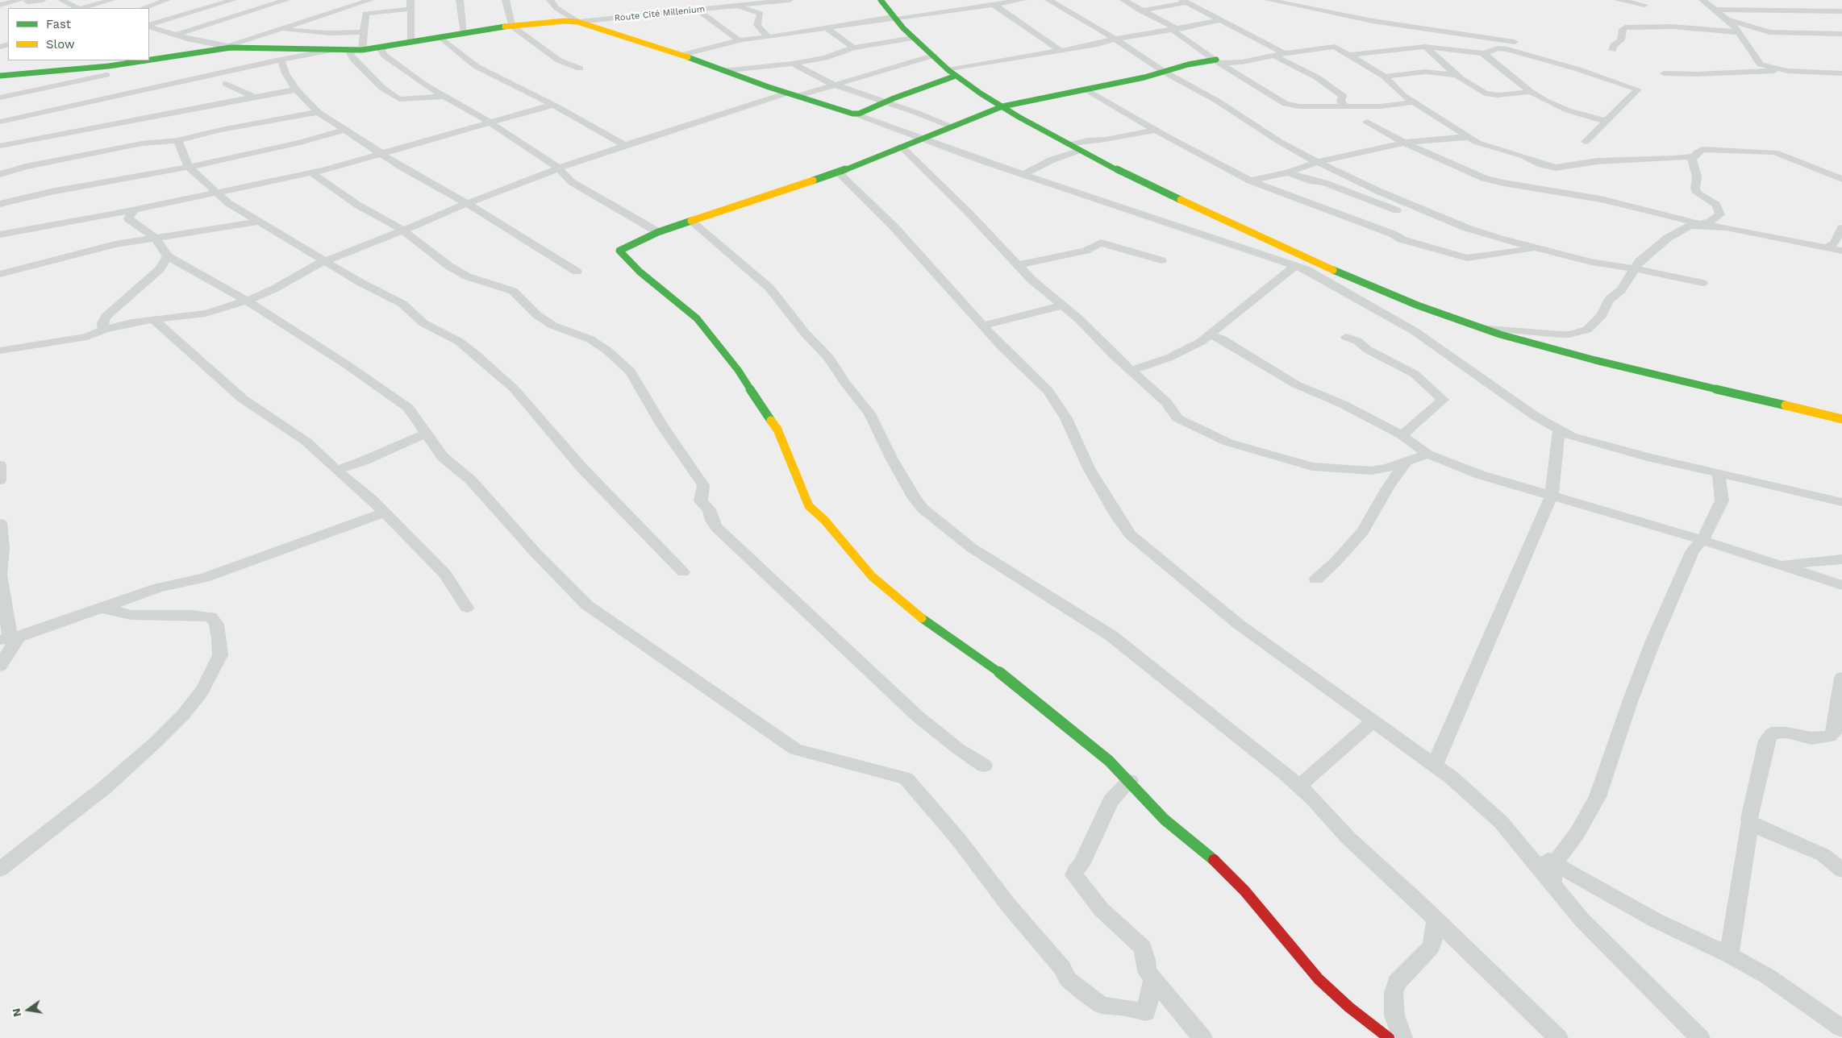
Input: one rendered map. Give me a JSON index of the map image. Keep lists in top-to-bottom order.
{
  "streets": {
    "street": ["Route Cité Millenium"]
  },
  "legend": ["Fast", "Slow"],
  "north": "left"
}
